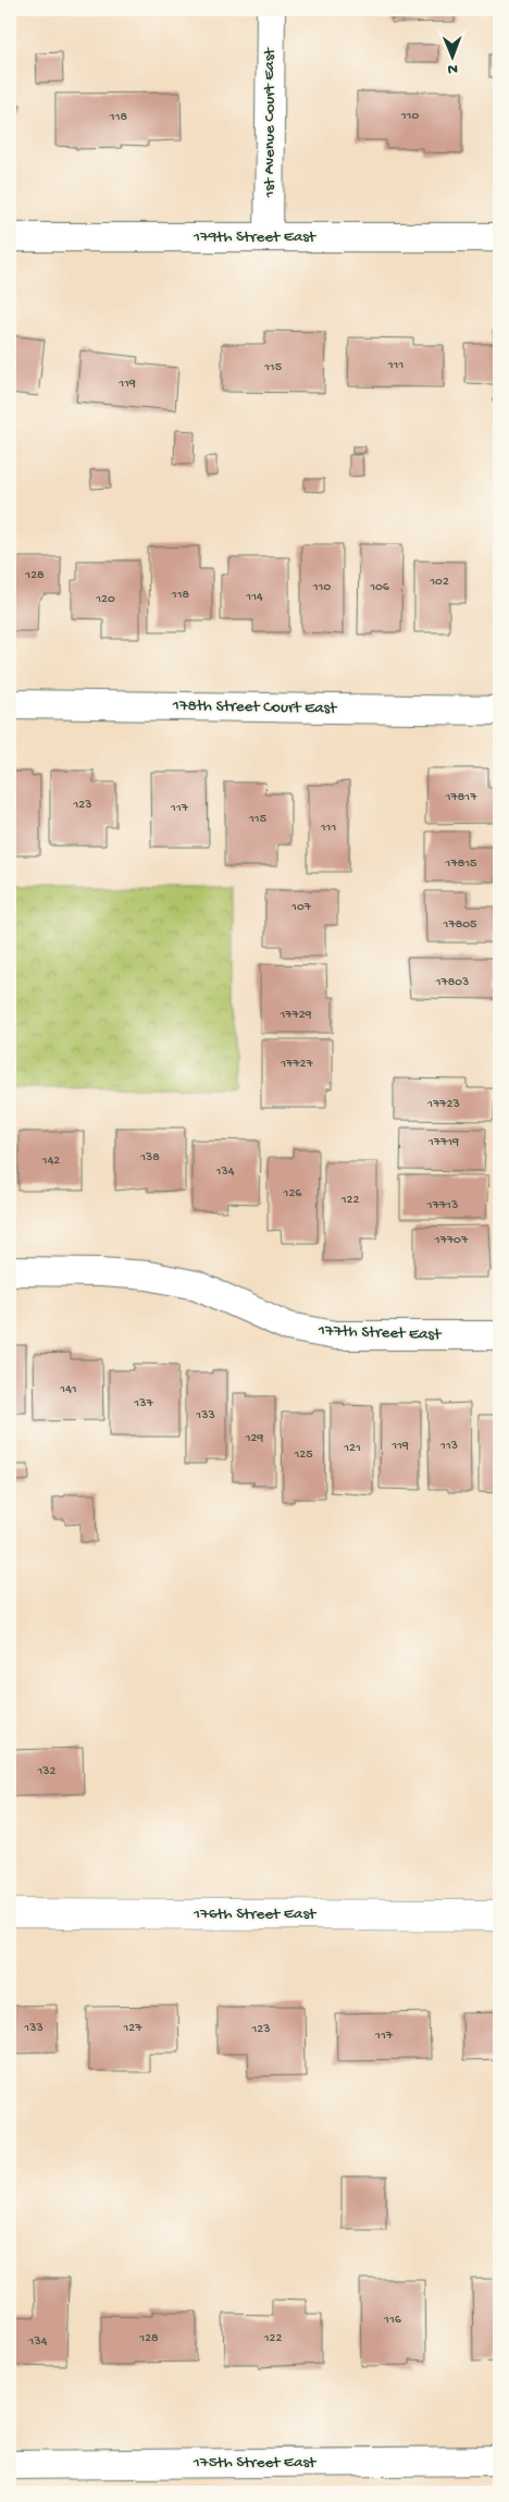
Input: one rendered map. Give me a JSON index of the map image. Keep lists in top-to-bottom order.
{
  "streets": {
    "main road": ["176th Street East"],
    "street": [
      "1st Avenue Court East",
      "179th Street East",
      "178th Street Court East",
      "177th Street East",
      "175th Street East"
    ]
  },
  "crossings": [
    ["1st Avenue Court East", "179th Street East"]
  ],
  "house_numbers": [
    "110",
    "118",
    "111",
    "115",
    "119",
    "128",
    "102",
    "110",
    "106",
    "118",
    "114",
    "120",
    "17817",
    "123",
    "117",
    "115",
    "111",
    "17815",
    "107",
    "17805",
    "17803",
    "17729",
    "17727",
    "17723",
    "17719",
    "138",
    "142",
    "134",
    "126",
    "122",
    "17713",
    "17707",
    "141",
    "137",
    "133",
    "129",
    "119",
    "113",
    "121",
    "125",
    "132",
    "133",
    "127",
    "123",
    "117",
    "116",
    "128",
    "122",
    "134"
  ],
  "north": "bottom"
}
